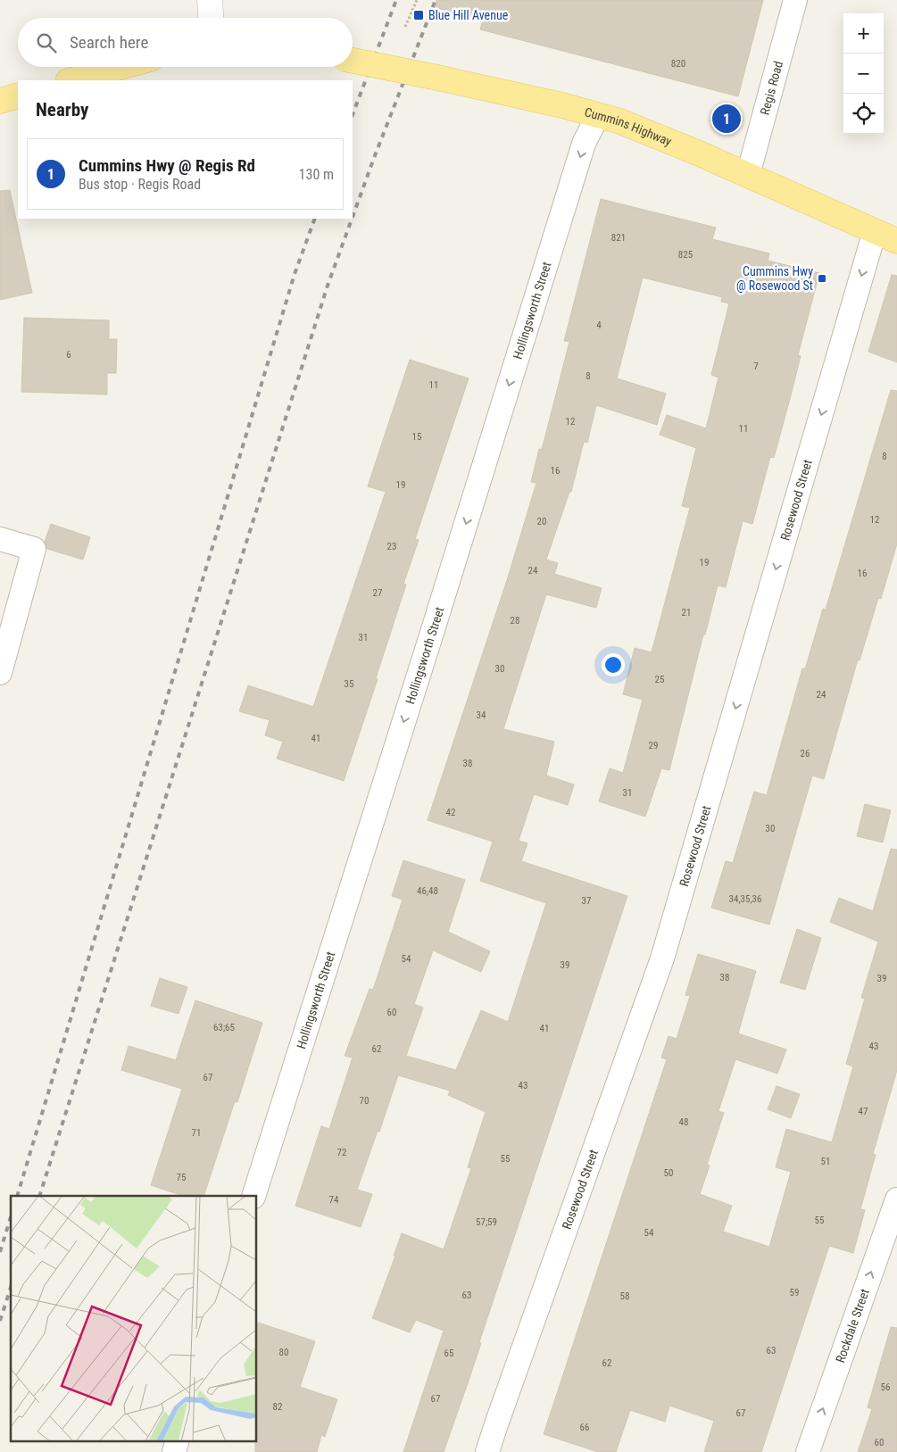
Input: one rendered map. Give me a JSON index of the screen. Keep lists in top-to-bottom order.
{
  "streets": {
    "main road": ["Cummins Highway"],
    "street": [
      "Regis Road",
      "Hollingsworth Street",
      "Rosewood Street",
      "Rockdale Street"
    ]
  },
  "crossings": [
    ["Regis Road", "Cummins Highway"],
    ["Cummins Highway", "Hollingsworth Street"],
    ["Cummins Highway", "Rosewood Street"]
  ],
  "one_way": ["Hollingsworth Street", "Rosewood Street", "Rockdale Street"],
  "places": {
    "transit": ["Blue Hill Avenue", "Cummins Hwy @ Rosewood St"]
  },
  "house_numbers": [
    "820",
    "821",
    "825",
    "4",
    "6",
    "7",
    "8",
    "11",
    "12",
    "11",
    "15",
    "8",
    "16",
    "19",
    "12",
    "20",
    "23",
    "19",
    "24",
    "16",
    "27",
    "21",
    "28",
    "31",
    "30",
    "25",
    "35",
    "24",
    "34",
    "41",
    "29",
    "26",
    "38",
    "31",
    "42",
    "30",
    "46,48",
    "34,35,36",
    "37",
    "54",
    "39",
    "38",
    "39",
    "60",
    "63;65",
    "41",
    "43",
    "62",
    "67",
    "43",
    "70",
    "47",
    "48",
    "71",
    "72",
    "55",
    "51",
    "50",
    "75",
    "74",
    "55",
    "57;59",
    "54",
    "59",
    "63",
    "58",
    "63",
    "80",
    "65",
    "62",
    "56",
    "67",
    "82",
    "67",
    "66",
    "60"
  ],
  "page": {
    "map_buttons": ["+", "−"],
    "search": "Search here",
    "heading": "Nearby",
    "pins": "1",
    "list": [
      {
        "mark": "1",
        "name": "Cummins Hwy @ Regis Rd",
        "note": "Bus stop · Regis Road",
        "value": "130 m"
      }
    ]
  }
}
